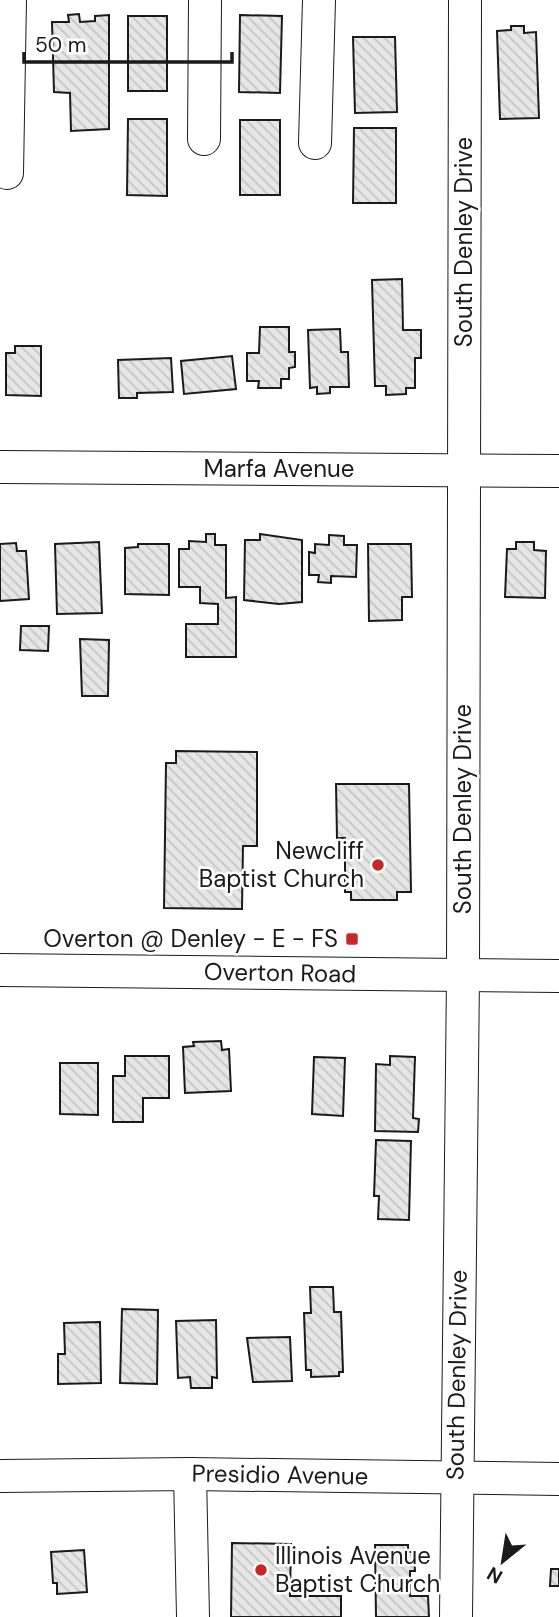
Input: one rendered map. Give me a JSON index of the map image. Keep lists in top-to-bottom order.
{
  "streets": {
    "street": [
      "South Denley Drive",
      "Marfa Avenue",
      "Overton Road",
      "Presidio Avenue"
    ]
  },
  "crossings": [
    ["South Denley Drive", "Marfa Avenue"],
    ["South Denley Drive", "Overton Road"],
    ["South Denley Drive", "Presidio Avenue"]
  ],
  "places": {
    "other": ["Newcliff Baptist Church", "Illinois Avenue Baptist Church"],
    "transit": ["Overton @ Denley - E - FS"]
  },
  "scale_bar": "50 m",
  "north": "bottom left"
}
